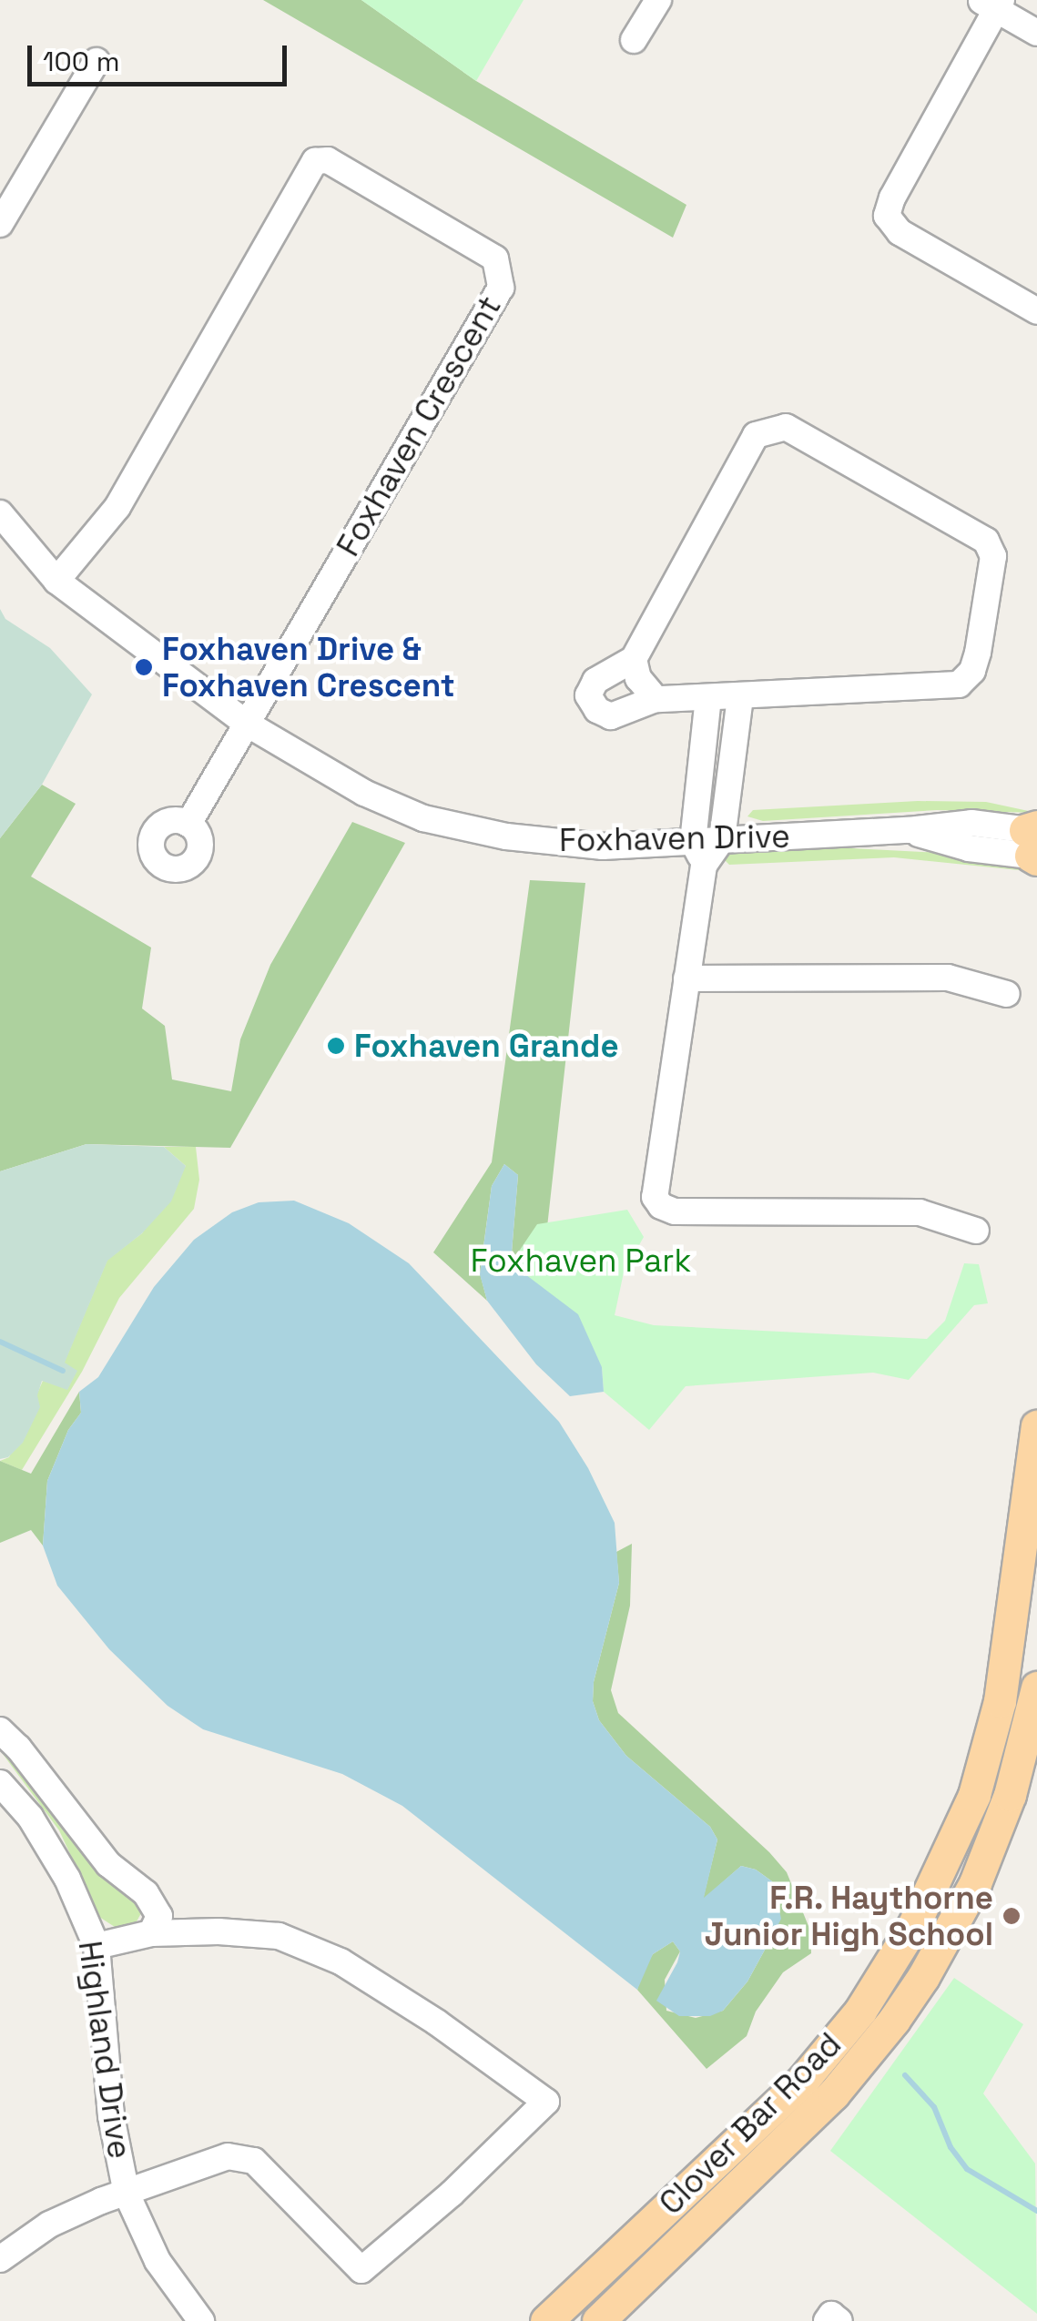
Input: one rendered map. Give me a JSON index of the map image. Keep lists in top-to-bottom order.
{
  "streets": {
    "main road": ["Clover Bar Road"],
    "street": ["Foxhaven Crescent", "Foxhaven Drive", "Highland Drive"]
  },
  "crossings": [
    ["Foxhaven Crescent", "Foxhaven Drive"]
  ],
  "parks": ["Foxhaven Park"],
  "places": ["Foxhaven Drive & Foxhaven Crescent", "Foxhaven Grande", "F.R. Haythorne Junior High School"],
  "scale_bar": "100 m"
}
